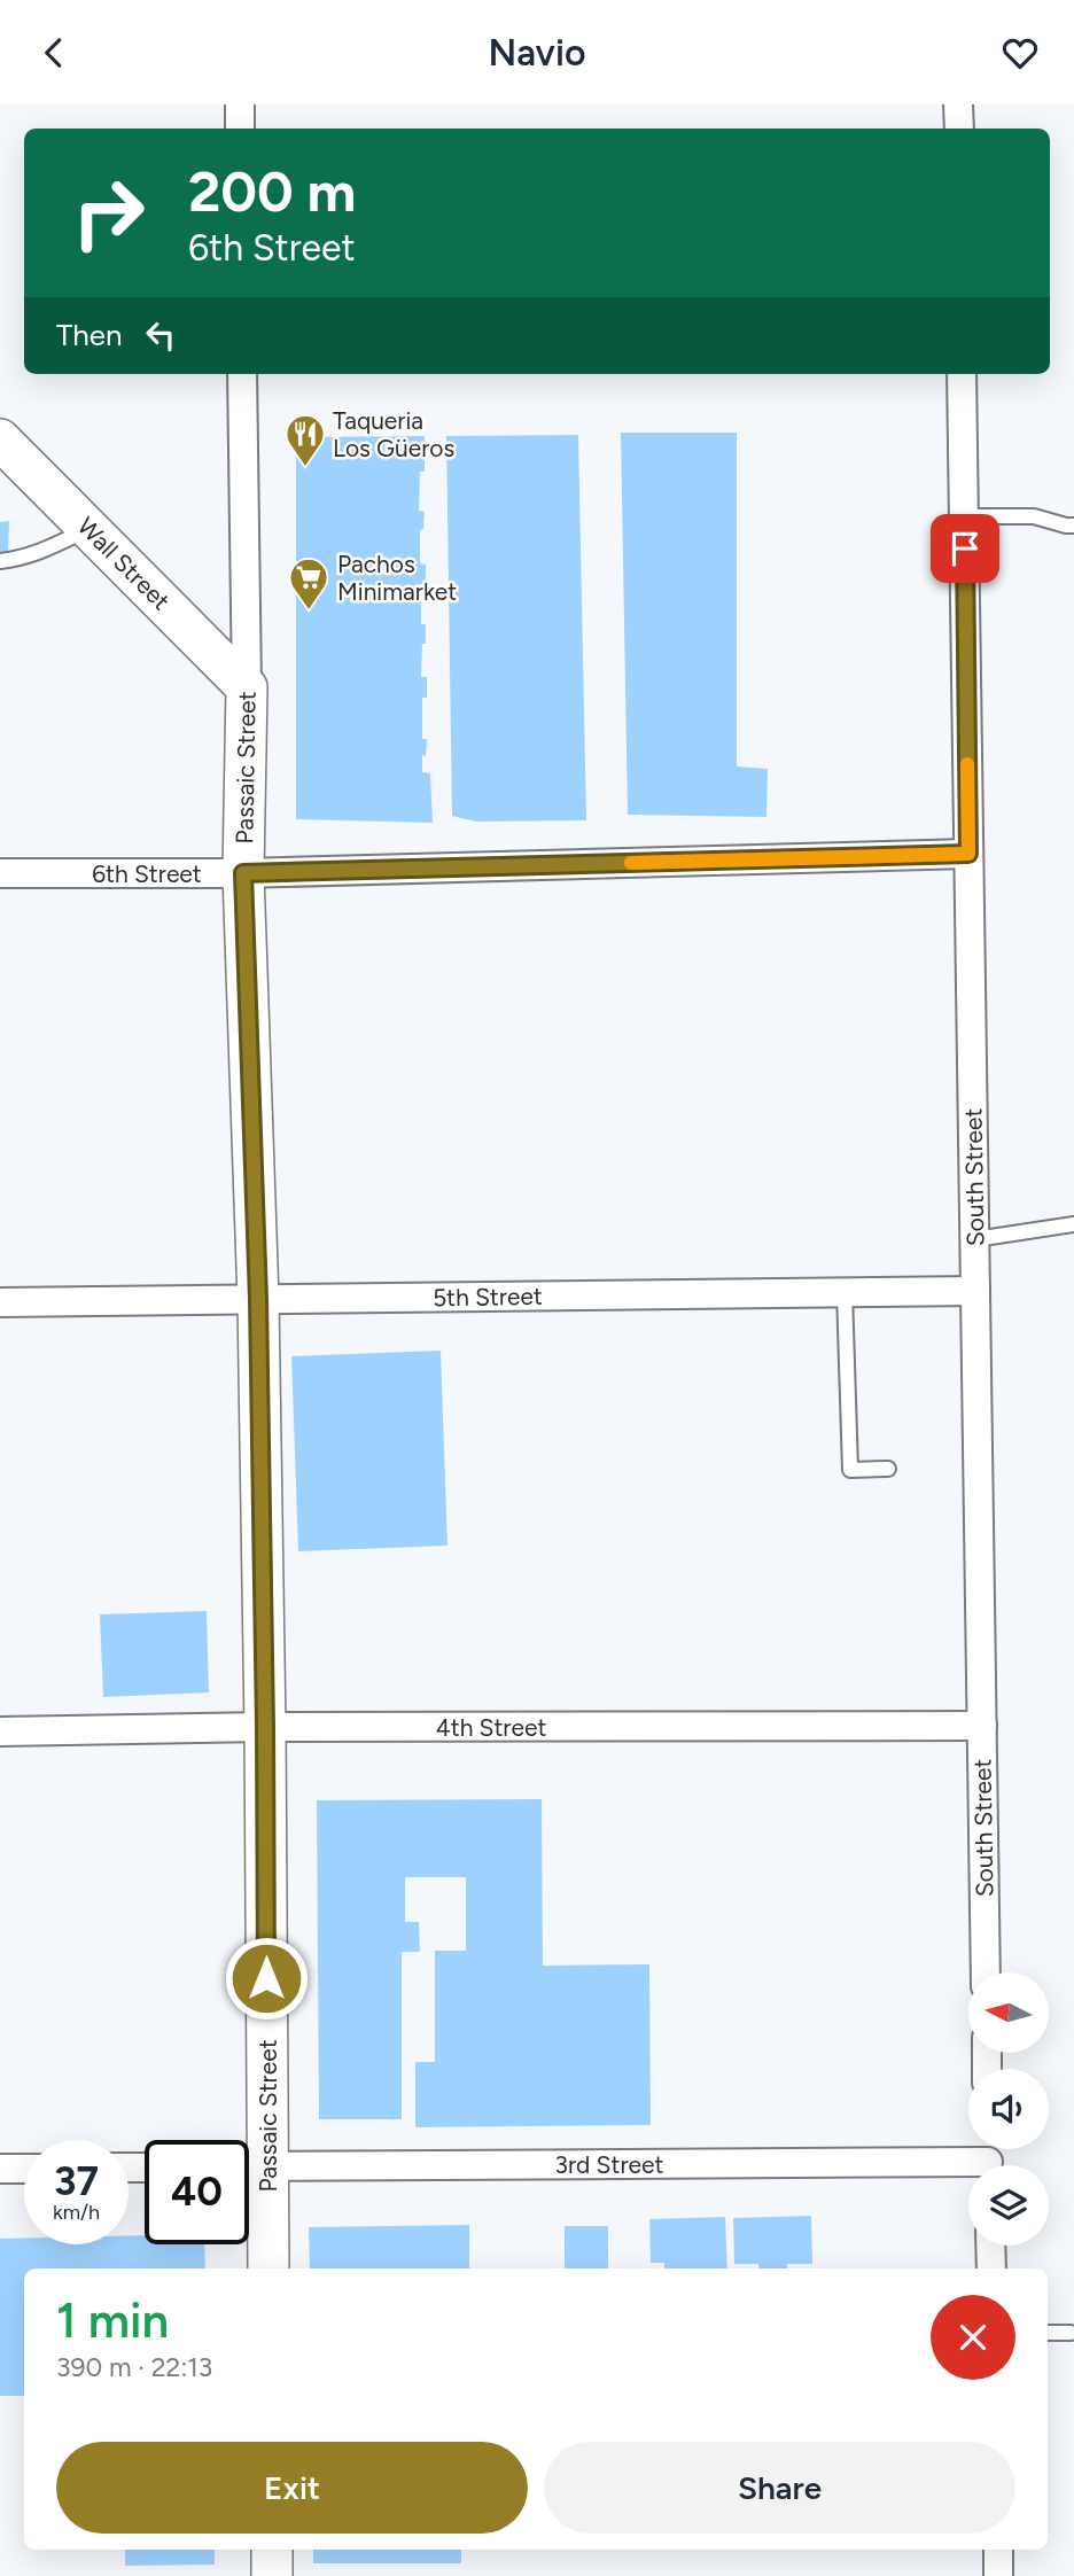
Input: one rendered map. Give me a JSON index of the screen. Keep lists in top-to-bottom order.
{
  "streets": {
    "street": [
      "Wall Street",
      "Passaic Street",
      "6th Street",
      "South Street",
      "5th Street",
      "4th Street",
      "3rd Street"
    ]
  },
  "crossings": [
    ["Wall Street", "Passaic Street"],
    ["Passaic Street", "6th Street"],
    ["Passaic Street", "5th Street"],
    ["Passaic Street", "4th Street"],
    ["Passaic Street", "3rd Street"],
    ["6th Street", "South Street"],
    ["South Street", "5th Street"],
    ["South Street", "4th Street"]
  ],
  "places": {
    "restaurant": ["Taqueria Los Güeros"],
    "supermarket": ["Pachos Minimarket"]
  },
  "north": "left",
  "page": {
    "header": "Navio",
    "turn": ["200 m", "6th Street"],
    "then": "Then",
    "speed": "37 km/h",
    "limit": "40",
    "heading": ["1 min", "390 m · 22:13"],
    "buttons": ["Exit", "Share"]
  }
}
